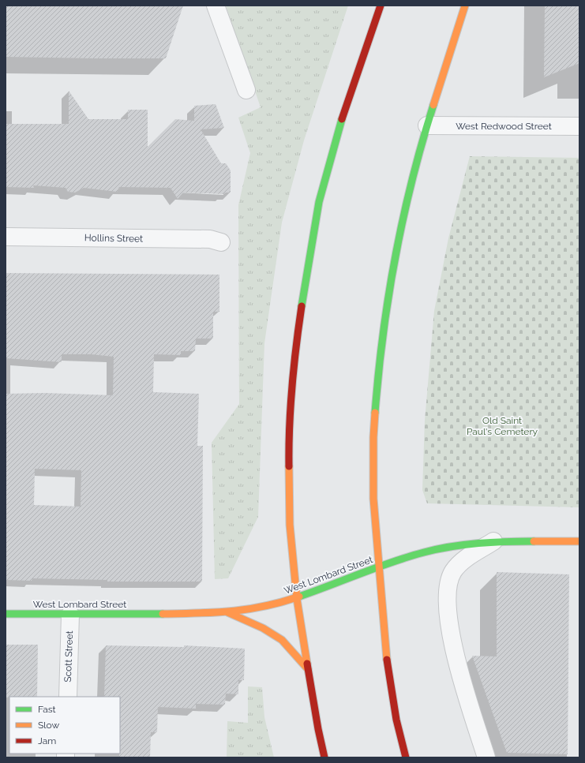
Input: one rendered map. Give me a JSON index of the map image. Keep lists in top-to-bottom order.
{
  "streets": {
    "main road": ["West Lombard Street"],
    "street": ["West Redwood Street", "Hollins Street", "Scott Street"]
  },
  "crossings": [
    ["West Lombard Street", "Scott Street"]
  ],
  "parks": ["Old Saint Paul's Cemetery"],
  "legend": ["Fast", "Slow", "Jam"]
}
